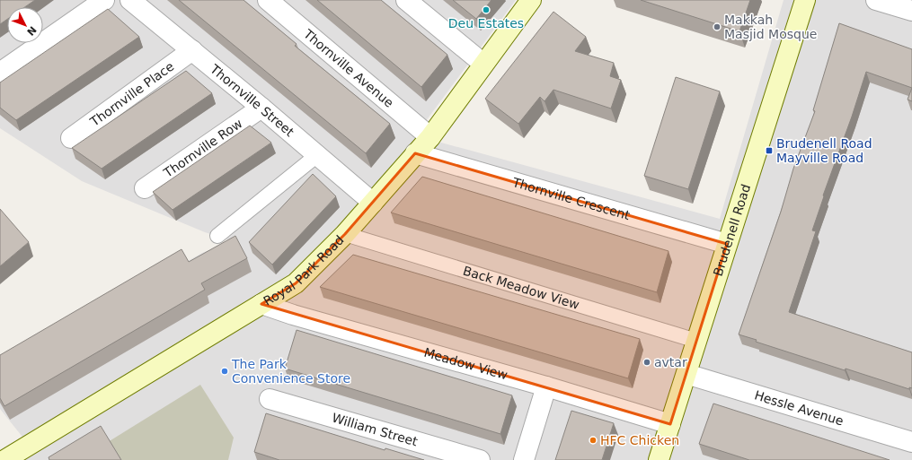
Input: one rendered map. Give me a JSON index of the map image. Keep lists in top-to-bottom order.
{
  "streets": {
    "street": [
      "Thornville Avenue",
      "Thornville Place",
      "Thornville Street",
      "Thornville Row",
      "Thornville Crescent",
      "Brudenell Road",
      "Royal Park Road",
      "Meadow View",
      "Hessle Avenue",
      "William Street"
    ],
    "lane": ["Back Meadow View"]
  },
  "crossings": [
    ["Thornville Avenue", "Royal Park Road"],
    ["Thornville Place", "Thornville Street"],
    ["Thornville Street", "Thornville Row"],
    ["Thornville Street", "Royal Park Road"],
    ["Thornville Crescent", "Brudenell Road"],
    ["Thornville Crescent", "Royal Park Road"],
    ["Brudenell Road", "Back Meadow View"],
    ["Brudenell Road", "Meadow View"],
    ["Brudenell Road", "Hessle Avenue"],
    ["Royal Park Road", "Back Meadow View"],
    ["Royal Park Road", "Meadow View"]
  ],
  "places": {
    "other": [
      "Deu Estates",
      "Makkah Masjid Mosque",
      "avtar",
      "The Park Convenience Store",
      "HFC Chicken"
    ],
    "transit": ["Brudenell Road Mayville Road"]
  },
  "north": "bottom right"
}
